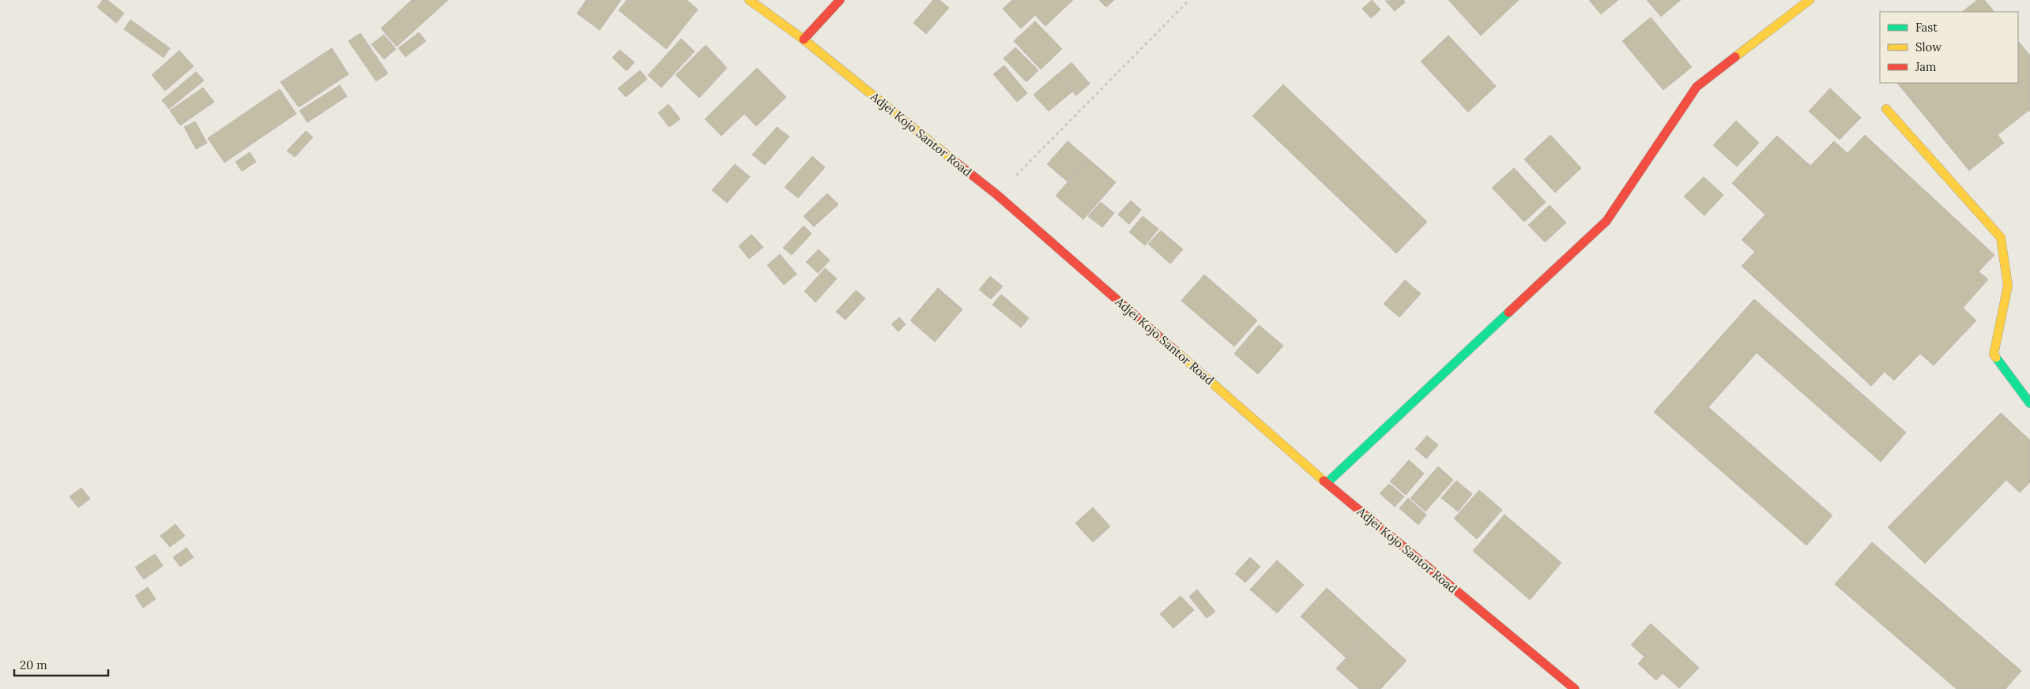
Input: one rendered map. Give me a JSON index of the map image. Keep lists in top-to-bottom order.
{
  "streets": {
    "street": ["Adjei Kojo Santor Road"]
  },
  "legend": ["Fast", "Slow", "Jam"],
  "scale_bar": "20 m"
}
